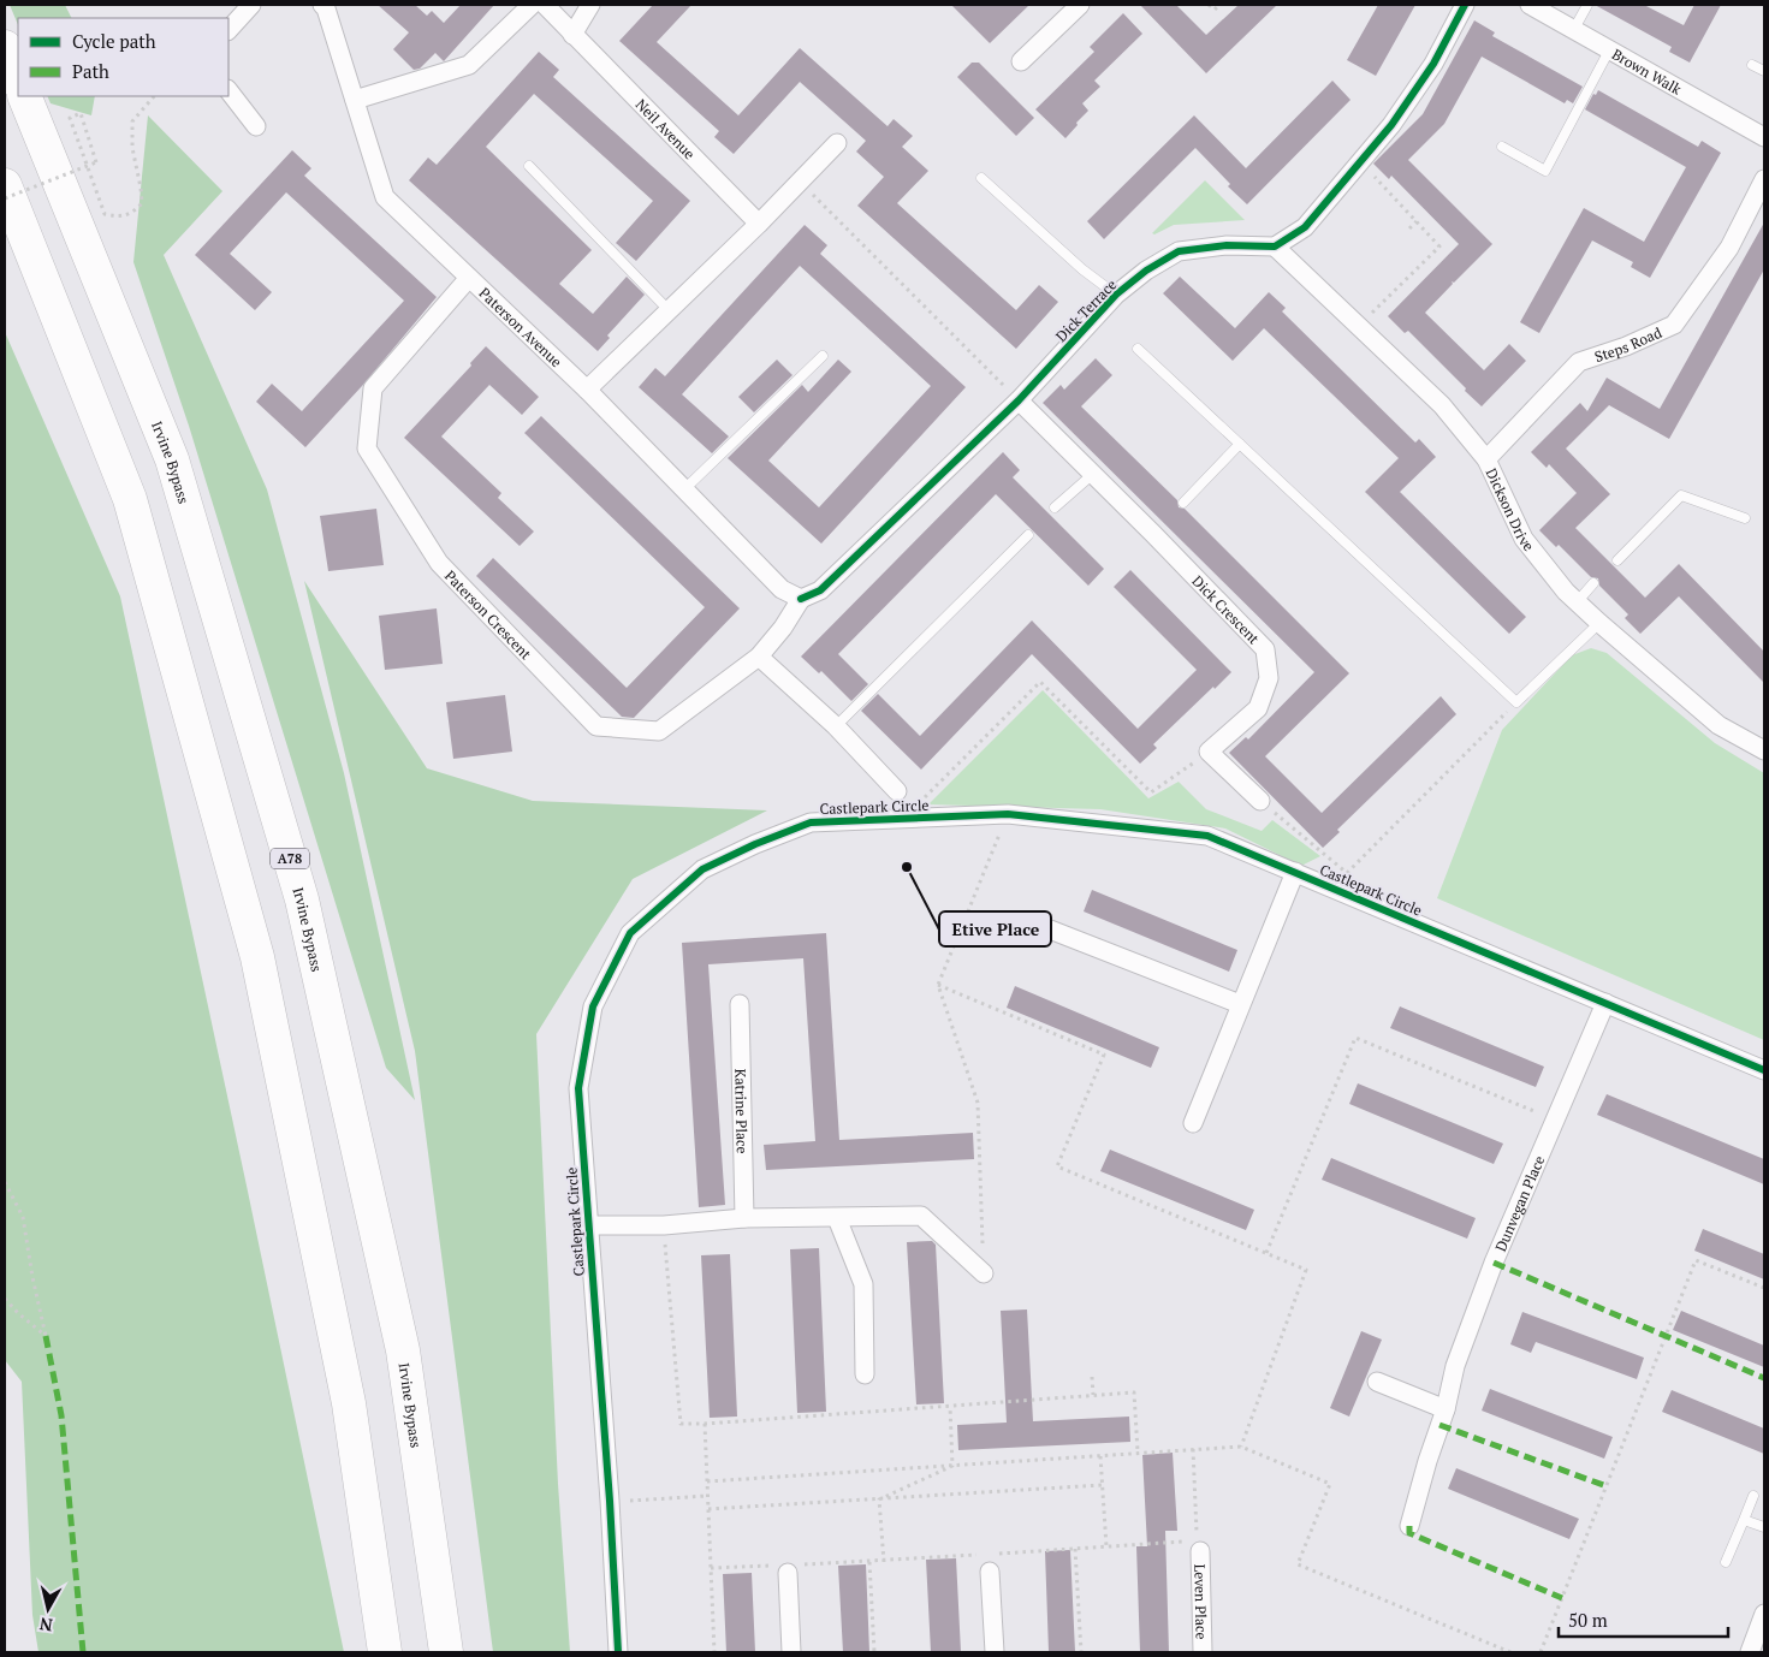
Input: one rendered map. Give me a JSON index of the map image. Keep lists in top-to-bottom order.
{
  "streets": {
    "highway": ["Irvine Bypass", "A78"],
    "street": [
      "Brown Walk",
      "Neil Avenue",
      "Dick Terrace",
      "Paterson Avenue",
      "Steps Road",
      "Dickson Drive",
      "Dick Crescent",
      "Paterson Crescent",
      "Castlepark Circle",
      "Katrine Place",
      "Dunvegan Place",
      "Leven Place"
    ]
  },
  "crossings": [
    ["Dick Terrace", "Paterson Avenue"],
    ["Dick Terrace", "Dickson Drive"],
    ["Dick Terrace", "Dick Crescent"],
    ["Dick Terrace", "Paterson Crescent"],
    ["Paterson Avenue", "Paterson Crescent"],
    ["Steps Road", "Dickson Drive"],
    ["Castlepark Circle", "Dunvegan Place"]
  ],
  "places": ["Etive Place"],
  "legend": ["Cycle path", "Path"],
  "scale_bar": "50 m",
  "north": "bottom"
}
